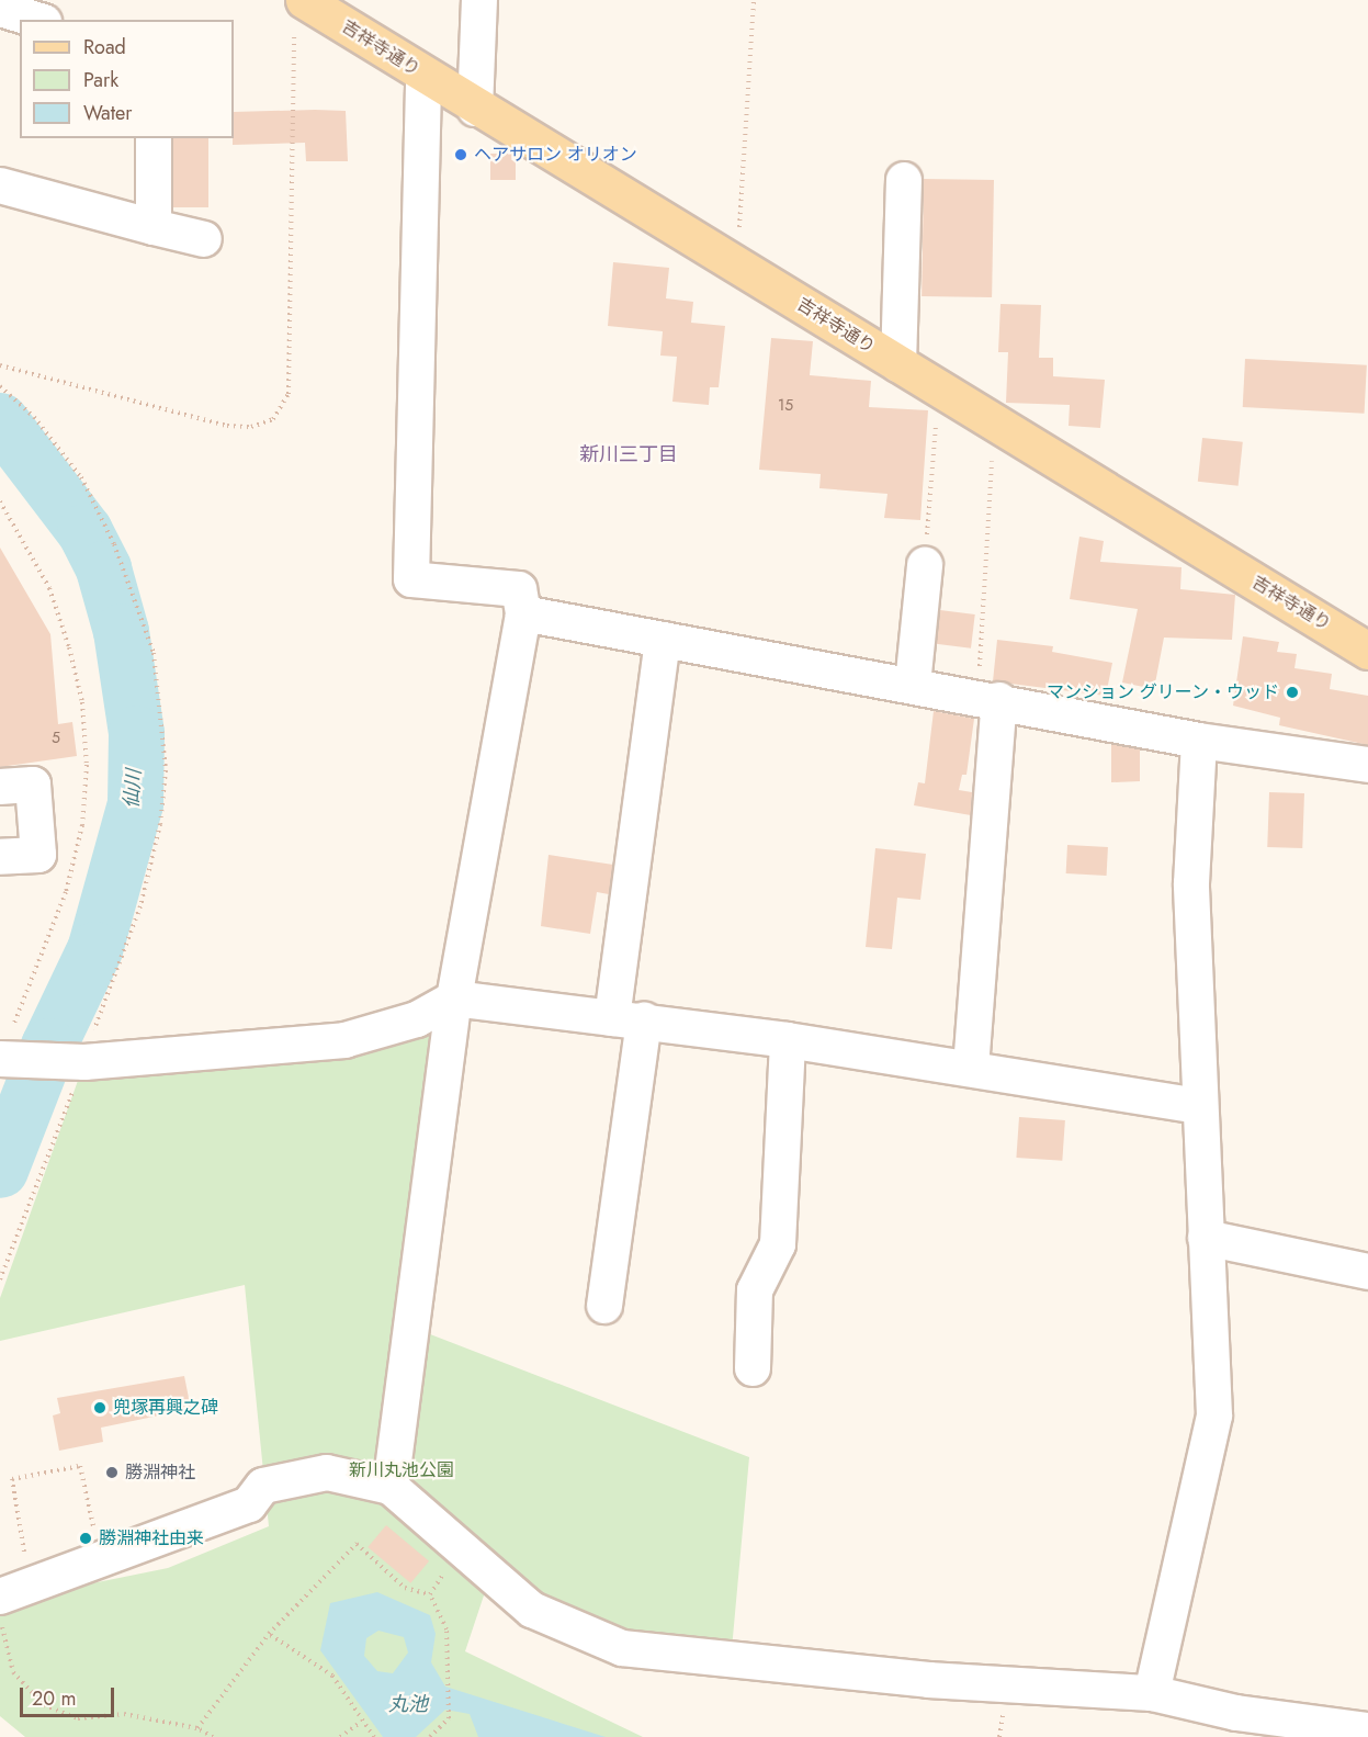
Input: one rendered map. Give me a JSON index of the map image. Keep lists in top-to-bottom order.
{
  "streets": {
    "main road": ["吉祥寺通り"]
  },
  "districts": ["新川三丁目"],
  "water": ["仙川", "丸池"],
  "parks": ["新川丸池公園"],
  "places": [
    "ヘアサロン オリオン",
    "マンション グリーン・ウッド",
    "兜塚再興之碑",
    "勝淵神社",
    "勝淵神社由来"
  ],
  "house_numbers": ["15", "5"],
  "legend": ["Road", "Park", "Water"],
  "scale_bar": "20 m"
}
